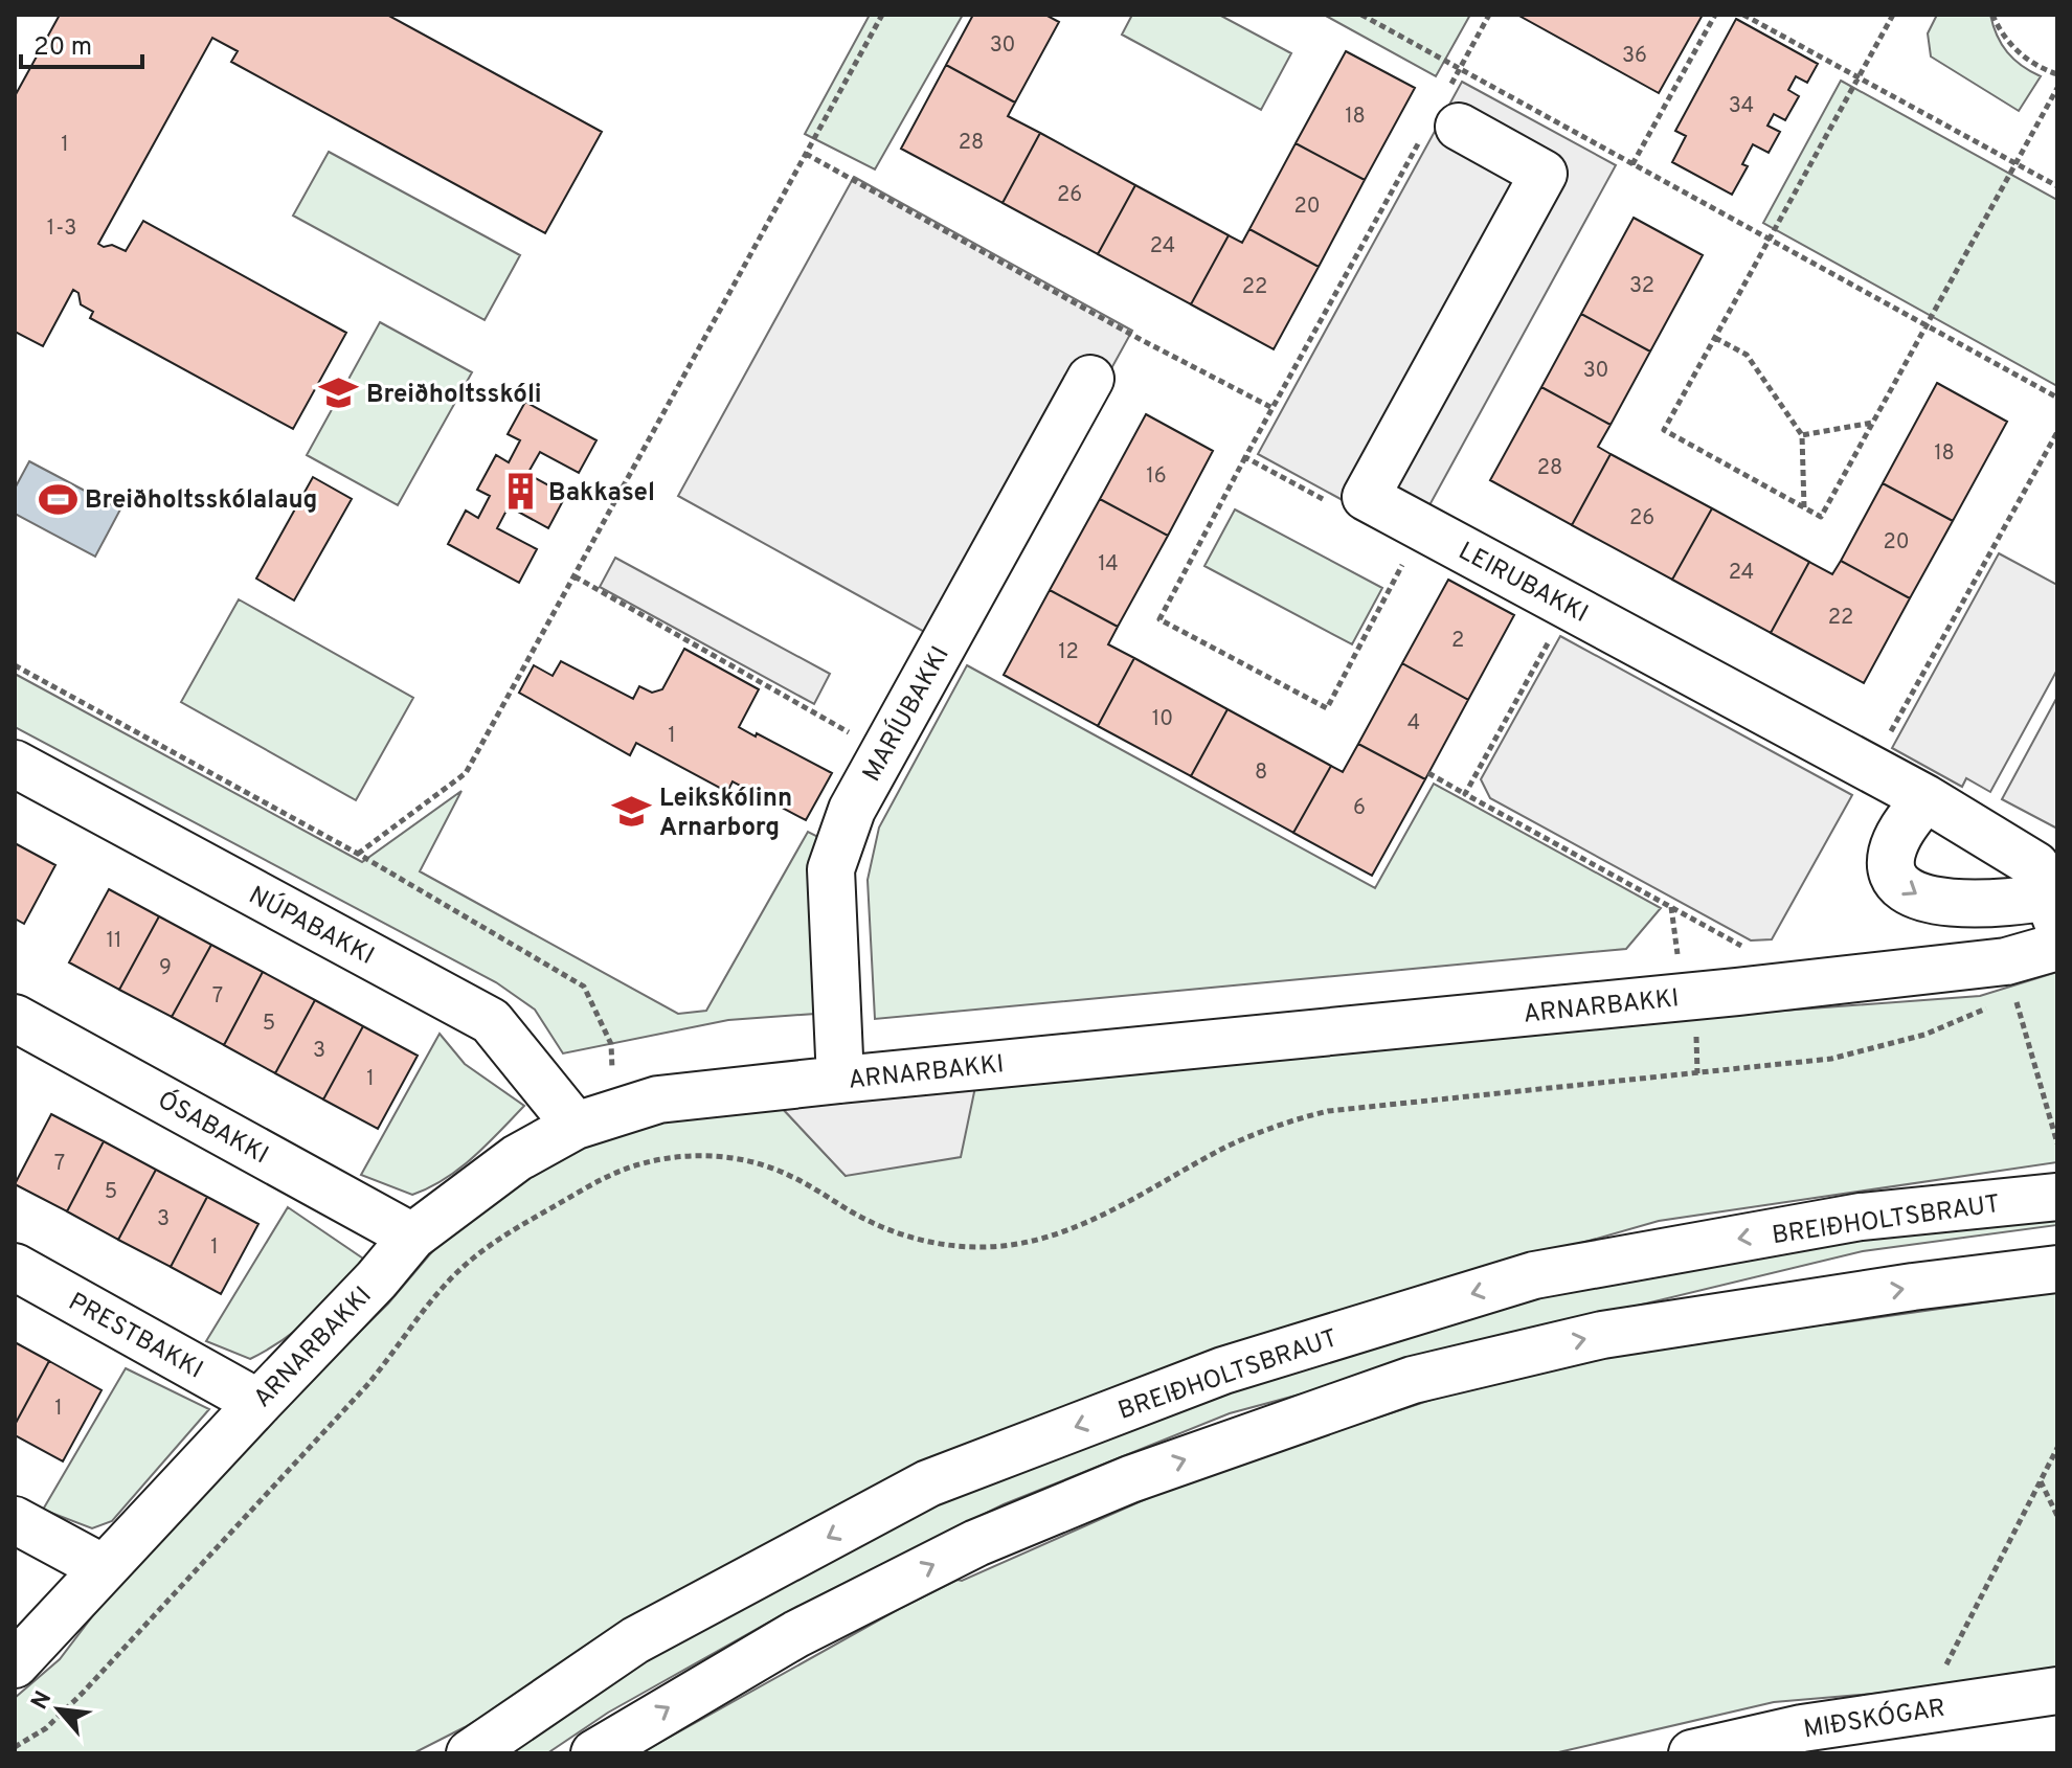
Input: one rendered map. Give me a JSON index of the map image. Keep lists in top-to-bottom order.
{
  "streets": {
    "street": [
      "LEIRUBAKKI",
      "MARÍUBAKKI",
      "NÚPABAKKI",
      "ARNARBAKKI",
      "ÓSABAKKI",
      "BREIÐHOLTSBRAUT",
      "PRESTBAKKI",
      "MIÐSKÓGAR"
    ]
  },
  "crossings": [
    ["MARÍUBAKKI", "ARNARBAKKI"],
    ["NÚPABAKKI", "ARNARBAKKI"],
    ["ARNARBAKKI", "ÓSABAKKI"],
    ["ARNARBAKKI", "PRESTBAKKI"]
  ],
  "places": {
    "school or university": ["Breiðholtsskóli", "Leikskólinn Arnarborg"],
    "building": ["Bakkasel"],
    "sports": ["Breiðholtsskólalaug"]
  },
  "house_numbers": [
    "30",
    "36",
    "34",
    "18",
    "28",
    "1",
    "26",
    "20",
    "1-3",
    "24",
    "32",
    "22",
    "30",
    "18",
    "28",
    "16",
    "26",
    "20",
    "14",
    "24",
    "22",
    "2",
    "12",
    "10",
    "4",
    "1",
    "8",
    "6",
    "11",
    "9",
    "7",
    "5",
    "3",
    "1",
    "7",
    "5",
    "3",
    "1",
    "1"
  ],
  "scale_bar": "20 m",
  "north": "top left"
}
